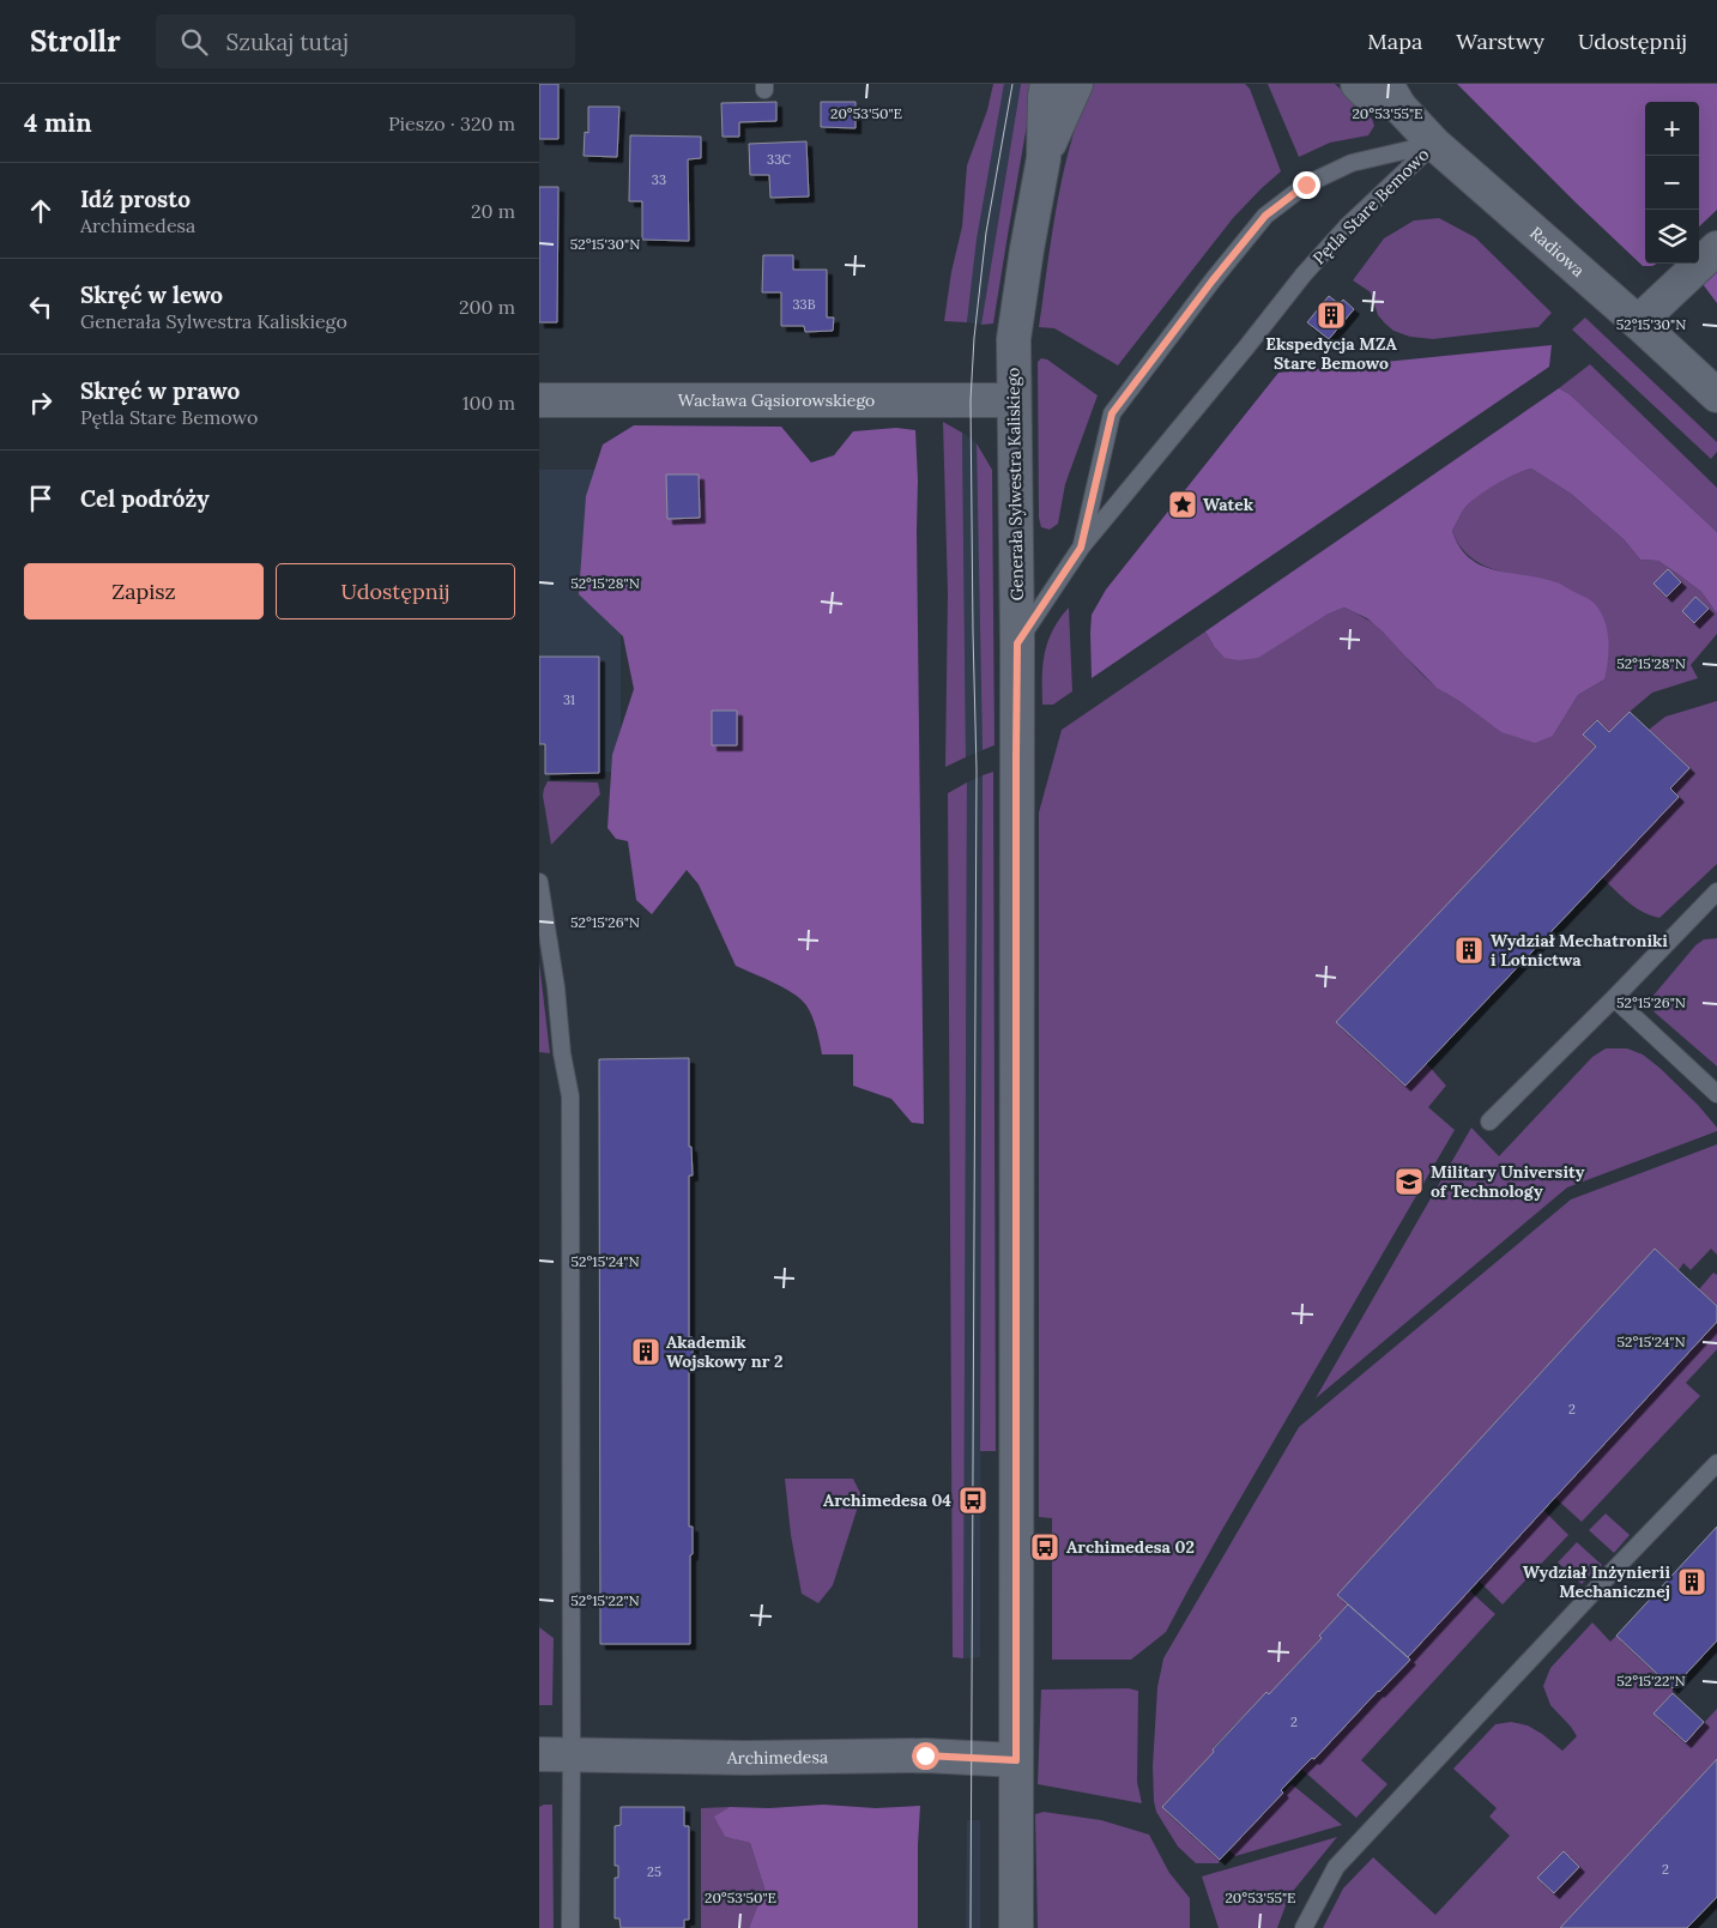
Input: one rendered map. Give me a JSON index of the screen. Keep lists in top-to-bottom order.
{
  "streets": {
    "street": [
      "Radiowa",
      "Wacława Gąsiorowskiego",
      "Generała Sylwestra Kaliskiego",
      "Archimedesa"
    ],
    "lane": ["Pętla Stare Bemowo"]
  },
  "crossings": [
    ["Pętla Stare Bemowo", "Radiowa"],
    ["Pętla Stare Bemowo", "Generała Sylwestra Kaliskiego"],
    ["Wacława Gąsiorowskiego", "Generała Sylwestra Kaliskiego"],
    ["Generała Sylwestra Kaliskiego", "Archimedesa"]
  ],
  "places": {
    "building": [
      "Ekspedycja MZA Stare Bemowo",
      "Wydział Mechatroniki i Lotnictwa",
      "Akademik Wojskowy nr 2",
      "Wydział Inżynierii Mechanicznej"
    ],
    "place": ["Watek"],
    "school or university": ["Military University of Technology"],
    "bus stop": ["Archimedesa 04", "Archimedesa 02"]
  },
  "house_numbers": [
    "33C",
    "33",
    "33B",
    "31",
    "2",
    "2",
    "2",
    "25"
  ],
  "page": {
    "header": "Strollr",
    "search": "Szukaj tutaj",
    "nav": ["Mapa", "Warstwy", "Udostępnij"],
    "heading": ["4 min", "Pieszo · 320 m"],
    "map_buttons": ["+", "−"],
    "list": [
      ["Idź prosto", "Archimedesa", "20 m"],
      ["Skręć w lewo", "Generała Sylwestra Kaliskiego", "200 m"],
      ["Skręć w prawo", "Pętla Stare Bemowo", "100 m"],
      "Cel podróży"
    ],
    "buttons": ["Zapisz", "Udostępnij"]
  },
  "coordinates": [
    "20°53'50\"E",
    "20°53'55\"E",
    "52°15'30\"N",
    "52°15'28\"N",
    "52°15'26\"N",
    "52°15'24\"N",
    "52°15'22\"N"
  ]
}
